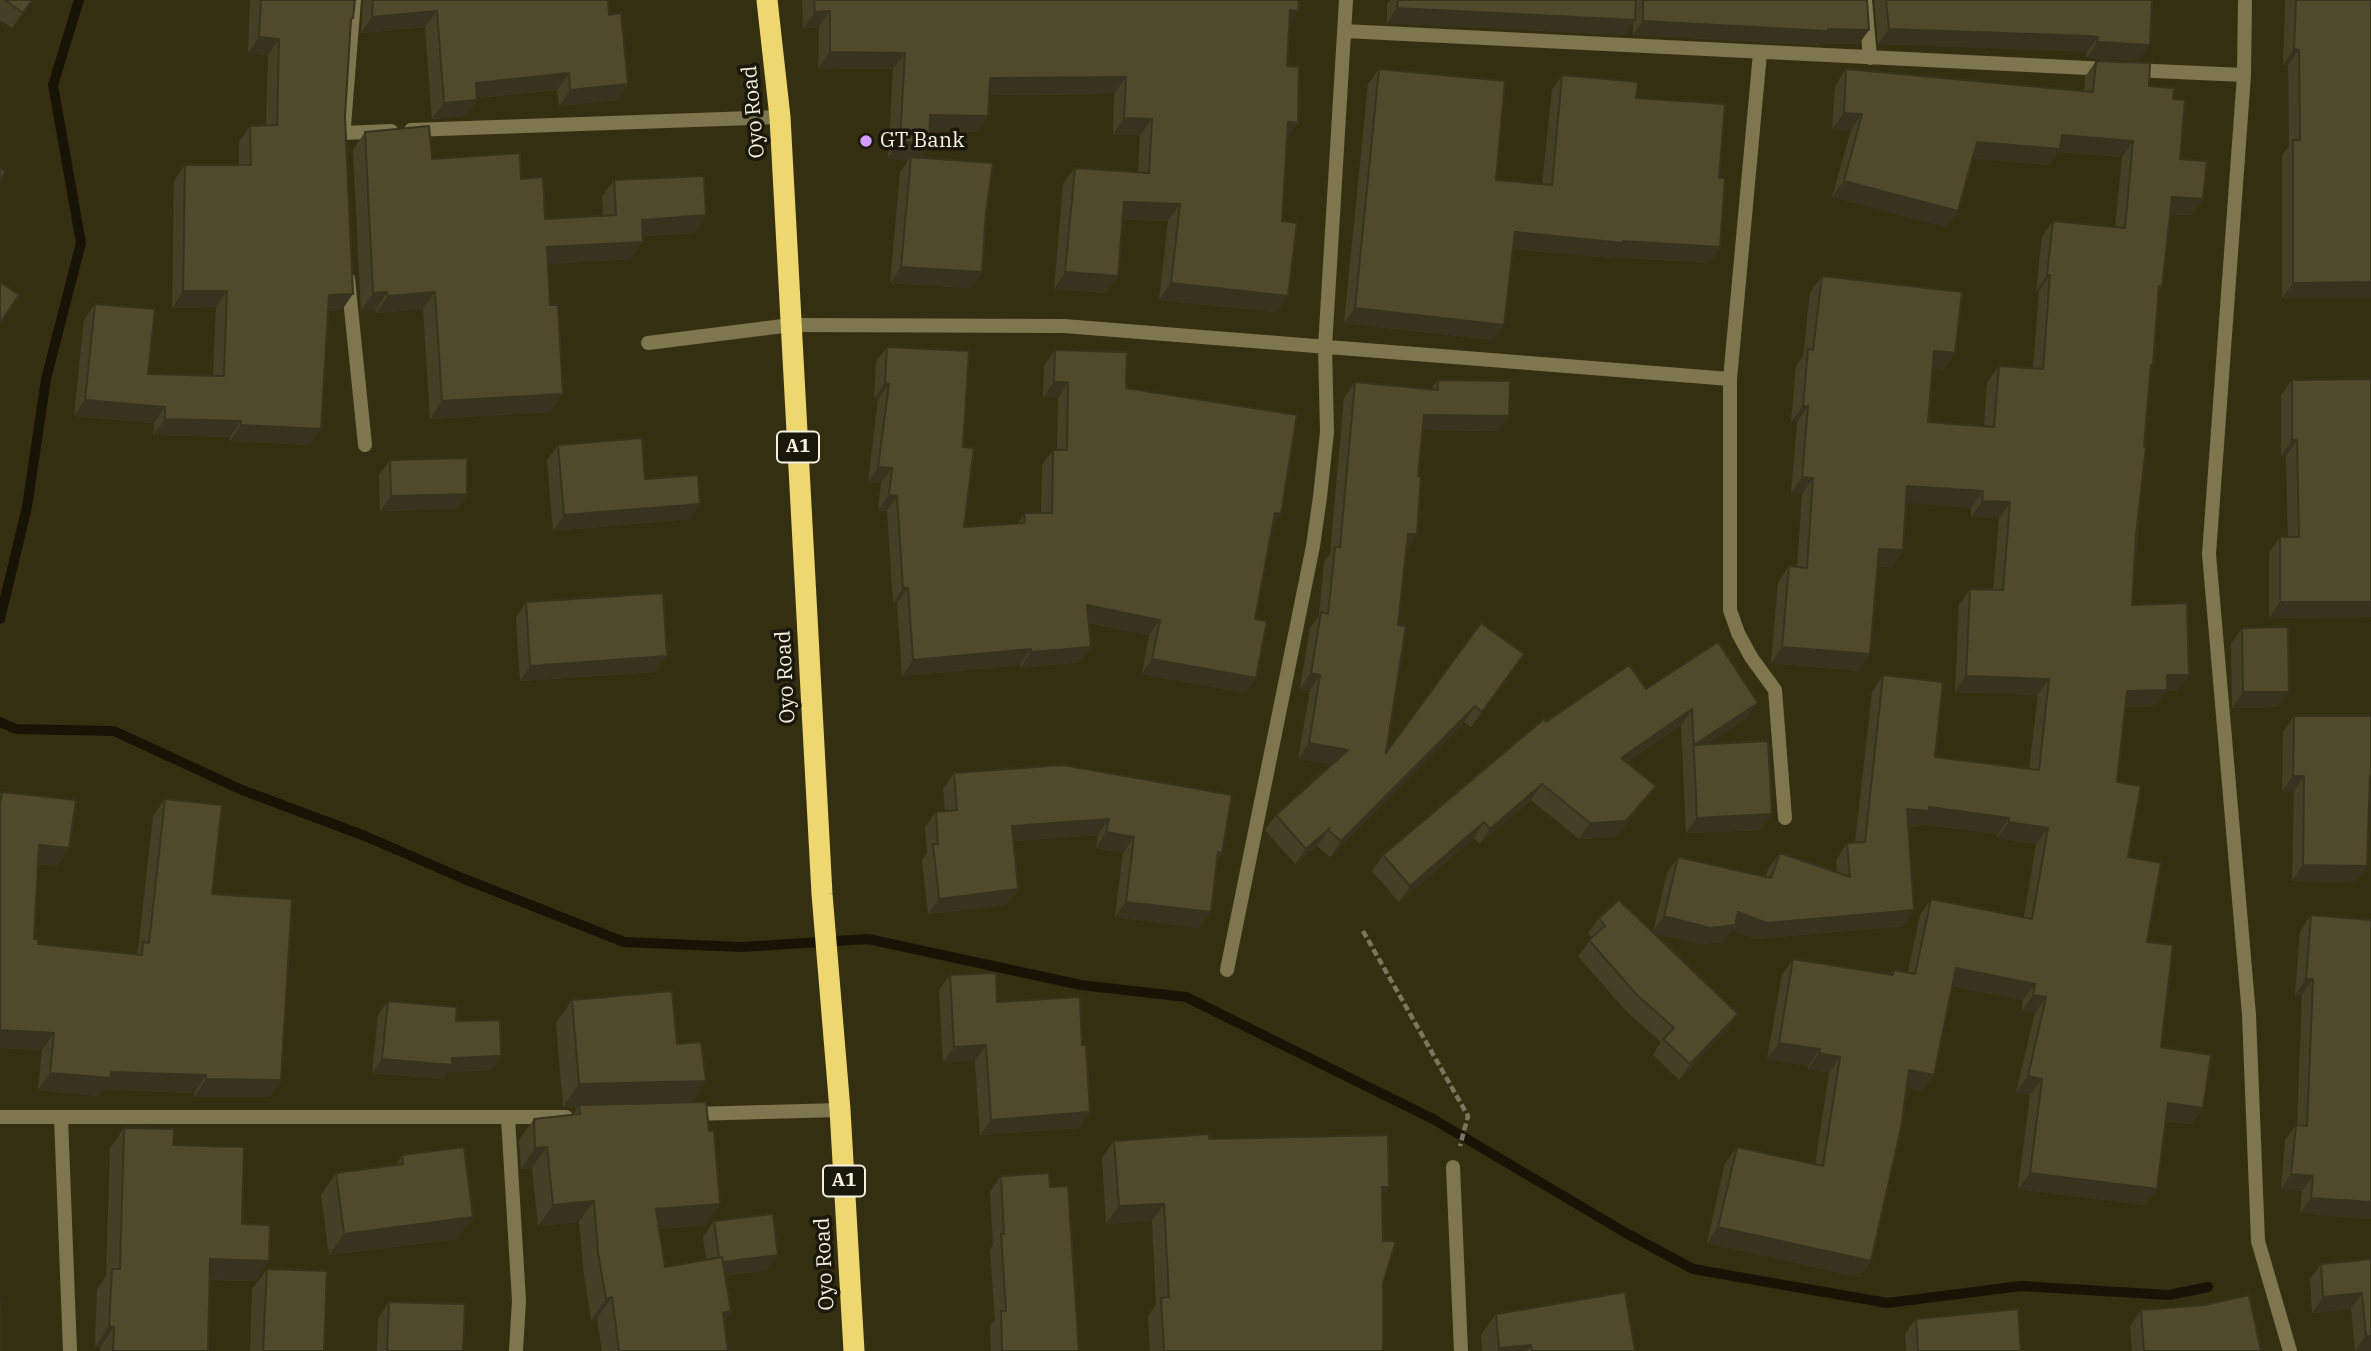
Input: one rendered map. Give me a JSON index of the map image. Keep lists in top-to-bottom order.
{
  "streets": {
    "highway": ["Oyo Road", "A1"]
  },
  "places": ["GT Bank"]
}
